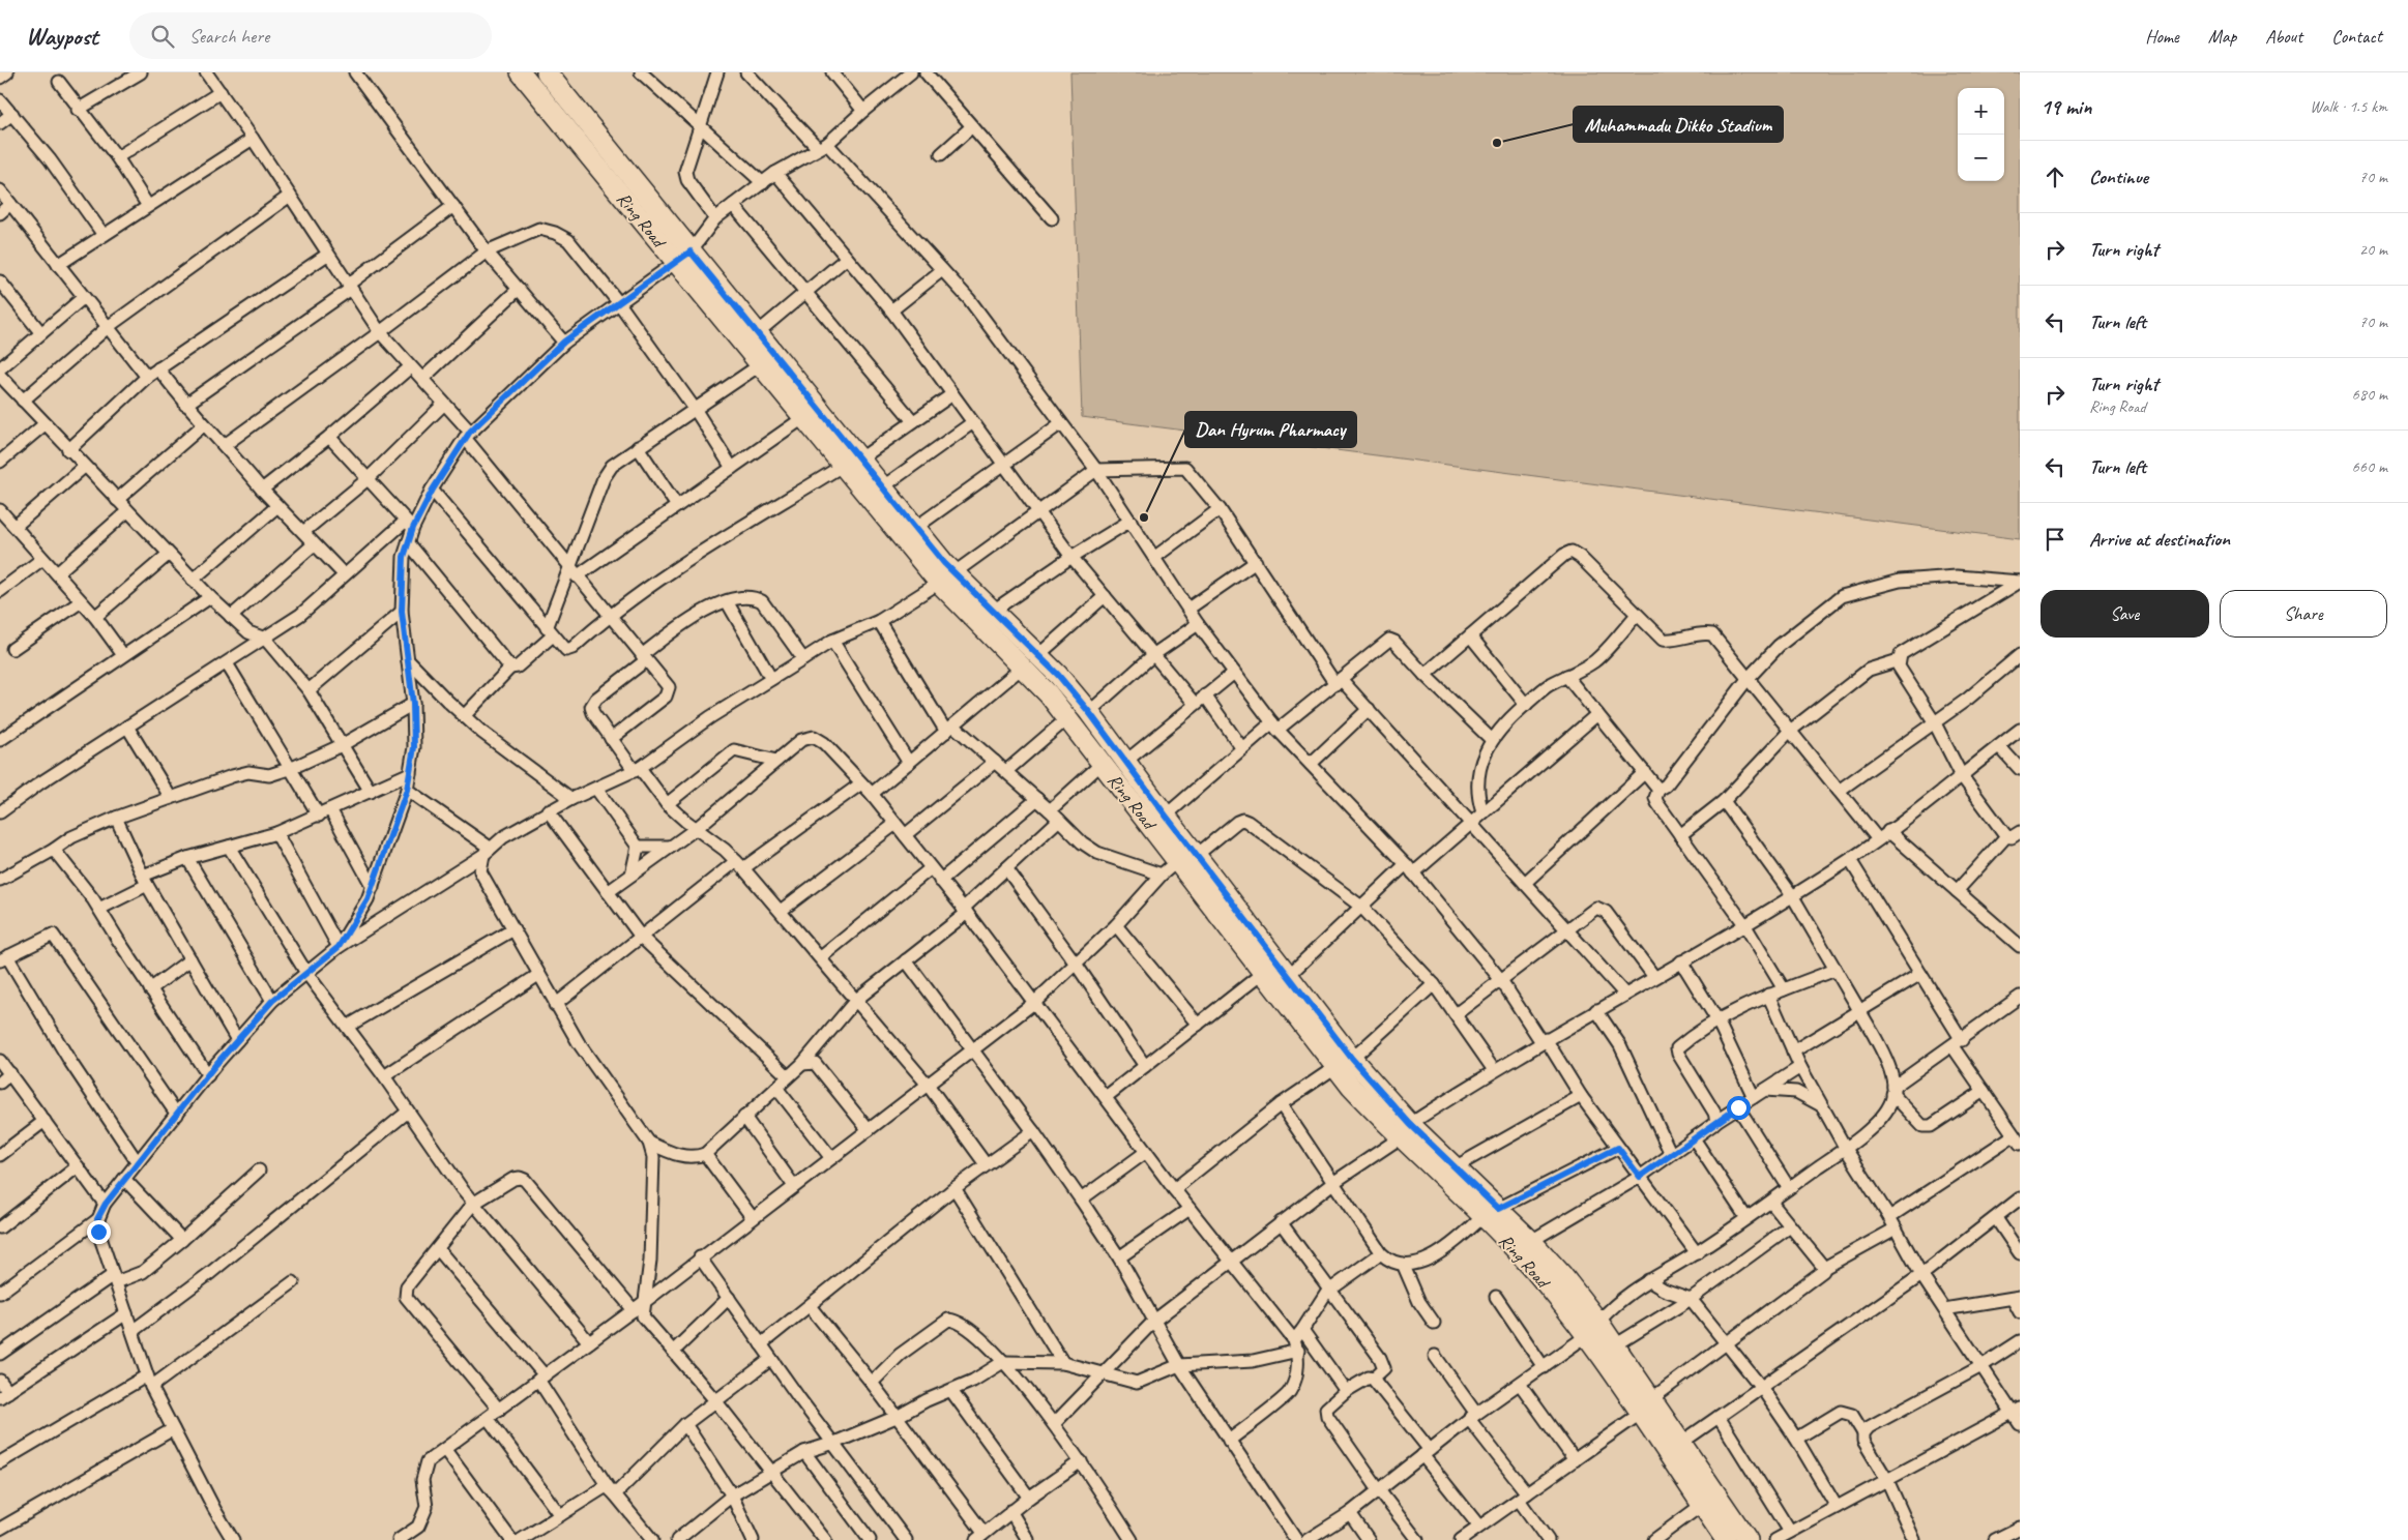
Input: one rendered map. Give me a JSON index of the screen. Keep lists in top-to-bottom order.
{
  "streets": {
    "main road": ["Ring Road"]
  },
  "places": ["Muhammadu Dikko Stadium", "Dan Hyrum Pharmacy"],
  "page": {
    "header": "Waypost",
    "search": "Search here",
    "nav": [
      "Home",
      "Map",
      "About",
      "Contact"
    ],
    "heading": ["19 min", "Walk · 1.5 km"],
    "map_buttons": ["+", "−"],
    "list": [
      ["Continue", "70 m"],
      ["Turn right", "20 m"],
      ["Turn left", "70 m"],
      ["Turn right", "Ring Road", "680 m"],
      ["Turn left", "660 m"],
      "Arrive at destination"
    ],
    "buttons": ["Save", "Share"]
  }
}
